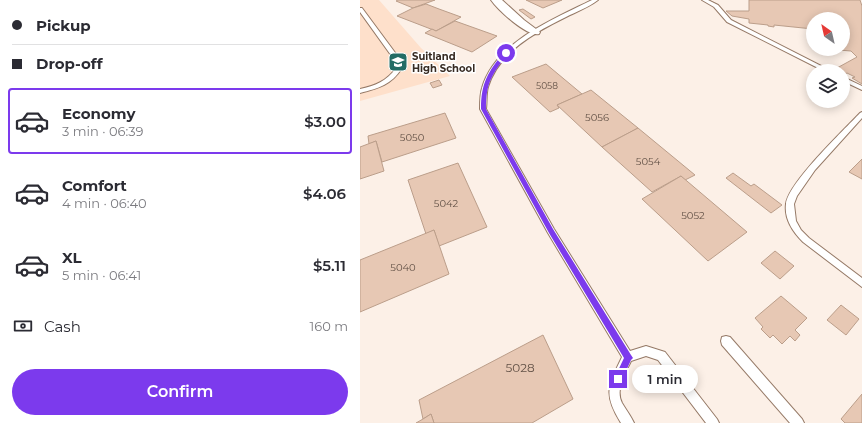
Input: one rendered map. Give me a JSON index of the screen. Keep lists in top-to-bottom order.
{
  "places": {
    "school or university": ["Suitland High School"]
  },
  "house_numbers": [
    "5058",
    "5056",
    "5050",
    "5054",
    "5042",
    "5052",
    "5040",
    "5028"
  ],
  "north": "top left",
  "page": {
    "banner": ["Pickup", "Drop-off"],
    "list": [
      {
        "name": "Economy",
        "note": "3 min · 06:39",
        "value": "$3.00"
      },
      {
        "name": "Comfort",
        "note": "4 min · 06:40",
        "value": "$4.06"
      },
      {
        "name": "XL",
        "note": "5 min · 06:41",
        "value": "$5.11"
      }
    ],
    "pay": ["Cash", "160 m"],
    "buttons": "Confirm",
    "bubble": "1 min"
  }
}
